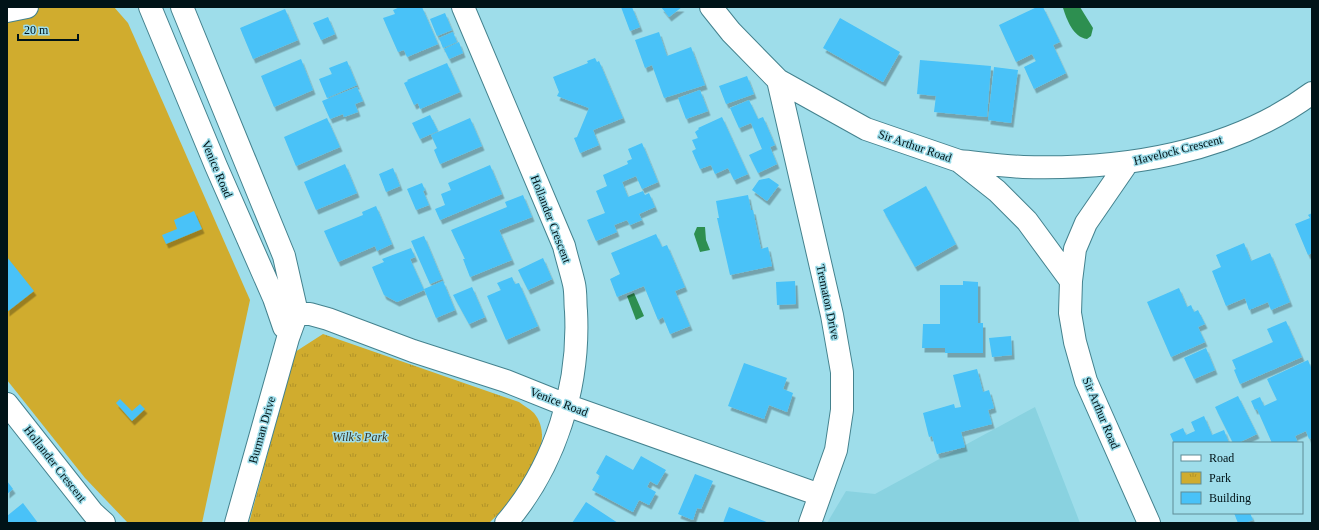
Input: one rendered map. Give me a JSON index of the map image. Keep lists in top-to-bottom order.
{
  "streets": {
    "street": [
      "Sir Arthur Road",
      "Havelock Crescent",
      "Venice Road",
      "Hollander Crescent",
      "Trematon Drive",
      "Burman Drive"
    ]
  },
  "crossings": [
    ["Sir Arthur Road", "Havelock Crescent"],
    ["Sir Arthur Road", "Trematon Drive"],
    ["Venice Road", "Hollander Crescent"],
    ["Venice Road", "Trematon Drive"],
    ["Venice Road", "Burman Drive"]
  ],
  "parks": ["Wilk's Park"],
  "legend": ["Road", "Park", "Building"],
  "scale_bar": "20 m"
}
